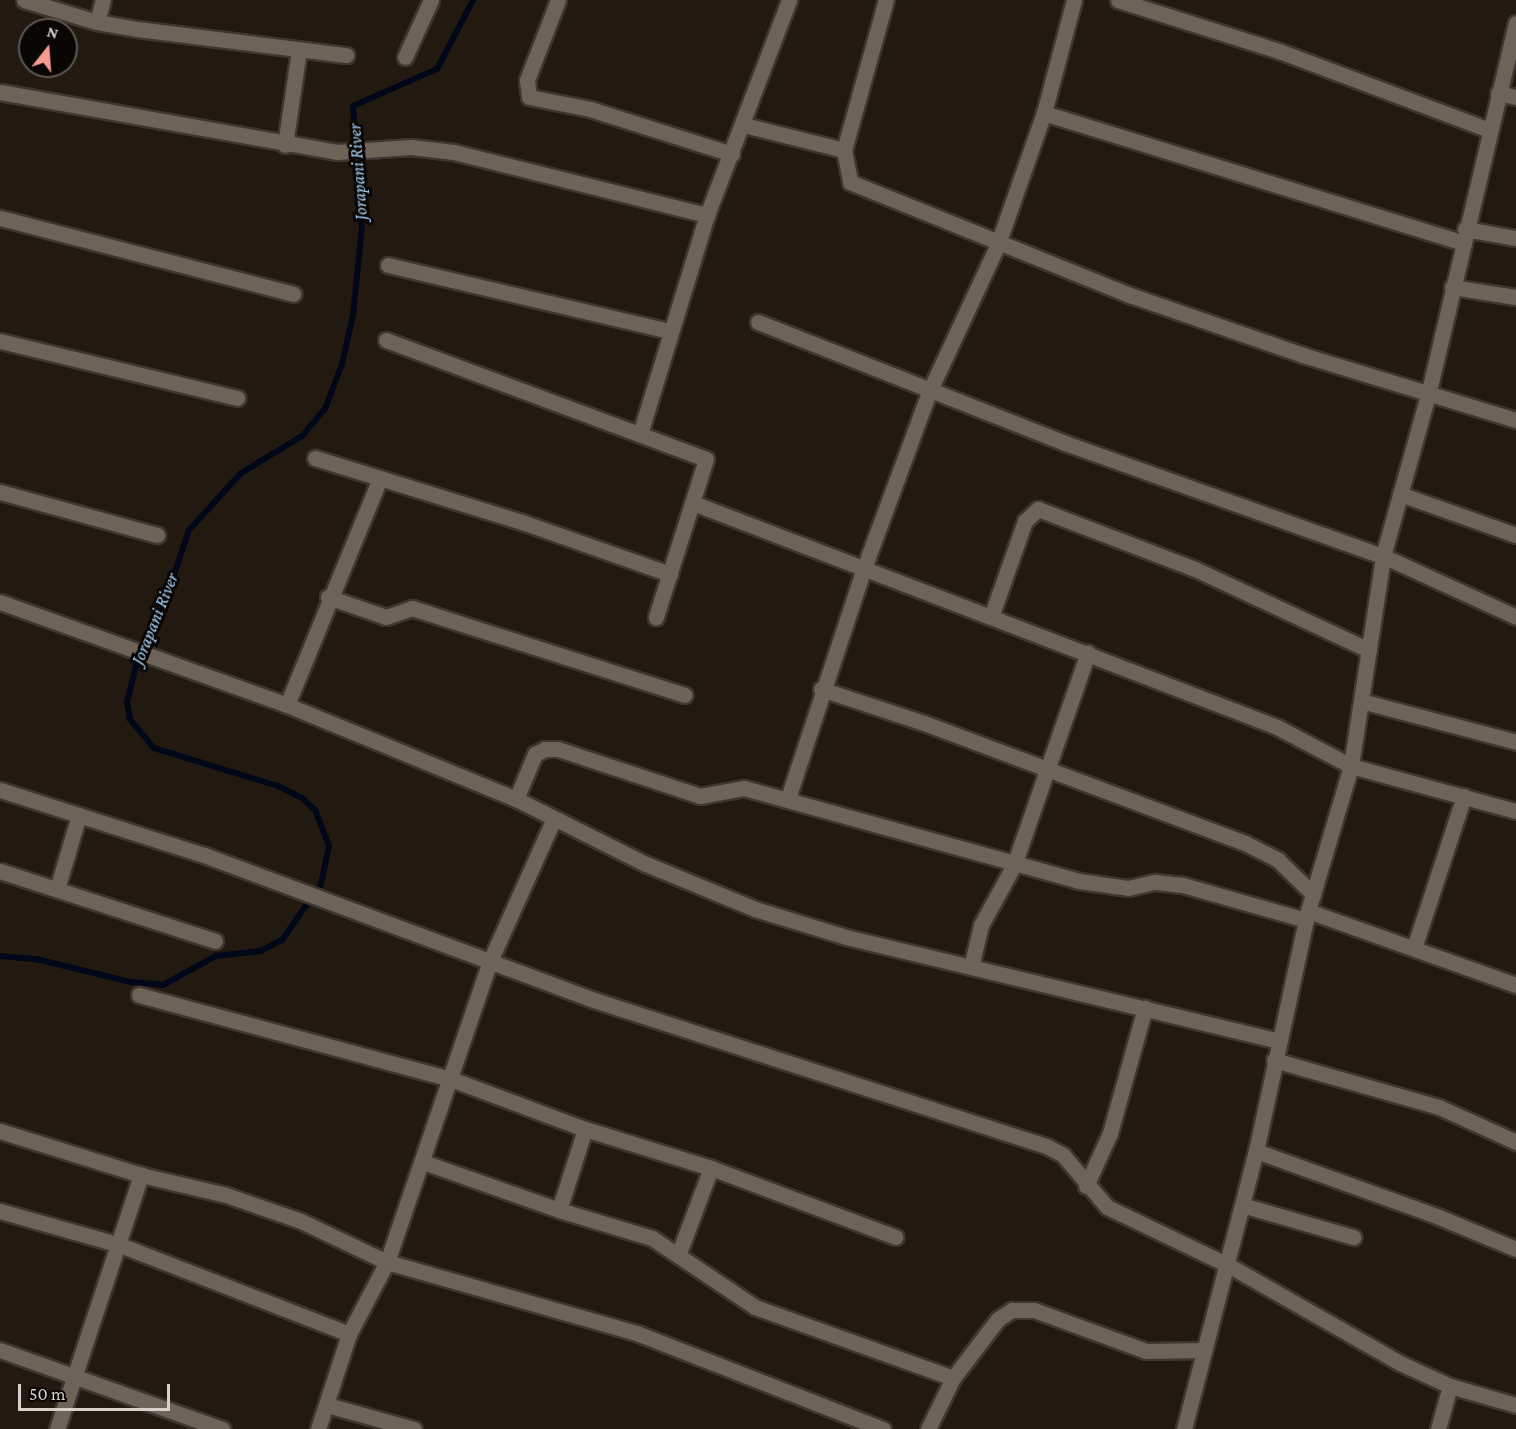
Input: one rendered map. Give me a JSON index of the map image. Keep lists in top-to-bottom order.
{
  "water": ["Jorapani River"],
  "scale_bar": "50 m",
  "north": "top"
}
